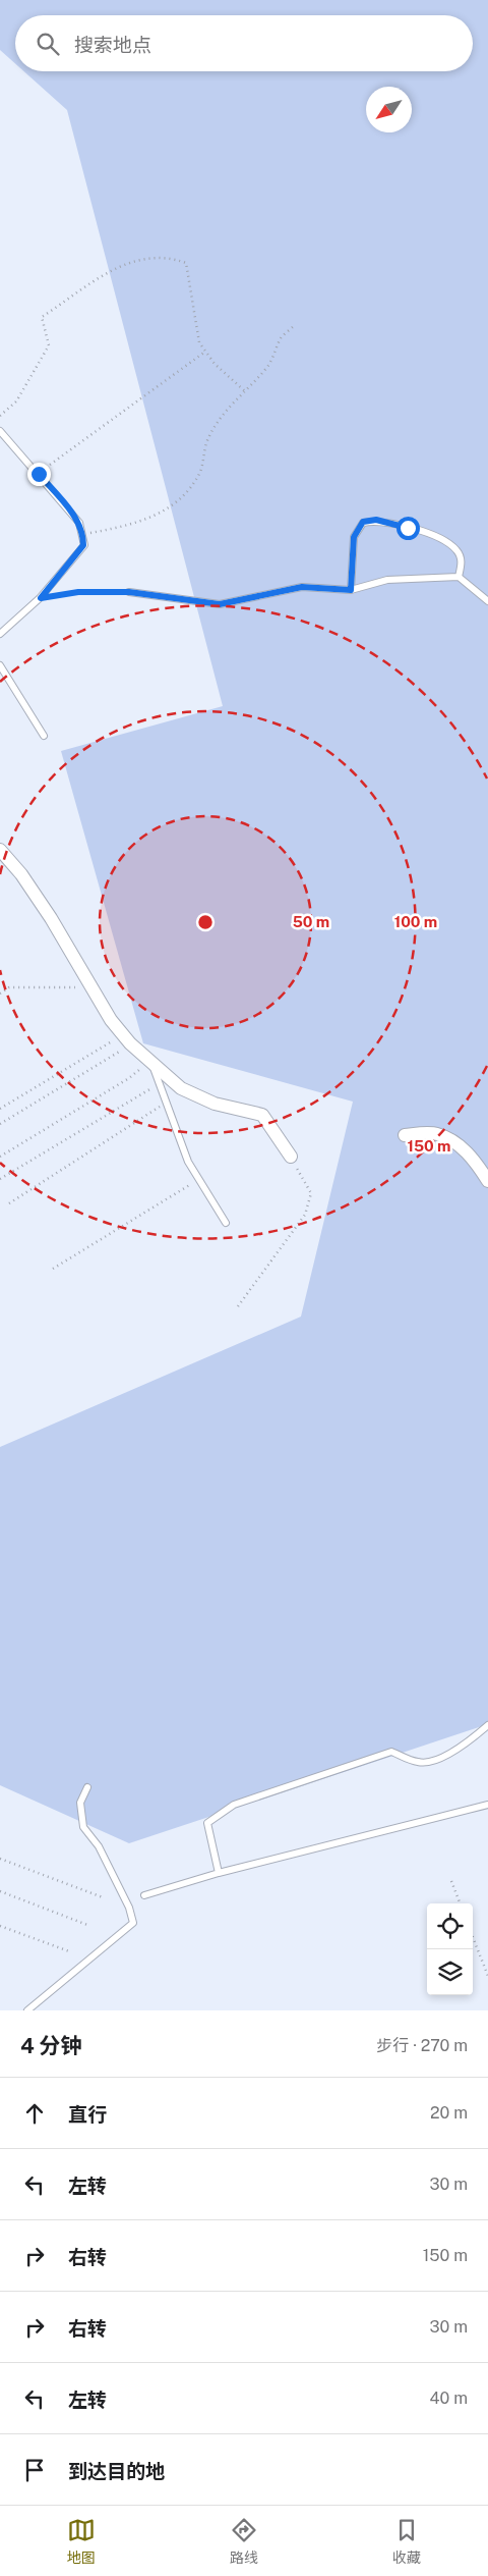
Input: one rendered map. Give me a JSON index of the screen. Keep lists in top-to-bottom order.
{
  "north": "bottom left",
  "page": {
    "search": "搜索地点",
    "heading": ["4 分钟", "步行 · 270 m"],
    "list": [
      ["直行", "20 m"],
      ["左转", "30 m"],
      ["右转", "150 m"],
      ["右转", "30 m"],
      ["左转", "40 m"],
      "到达目的地"
    ],
    "nav": ["地图", "路线", "收藏"]
  },
  "rings": ["50 m", "100 m", "150 m"]
}
